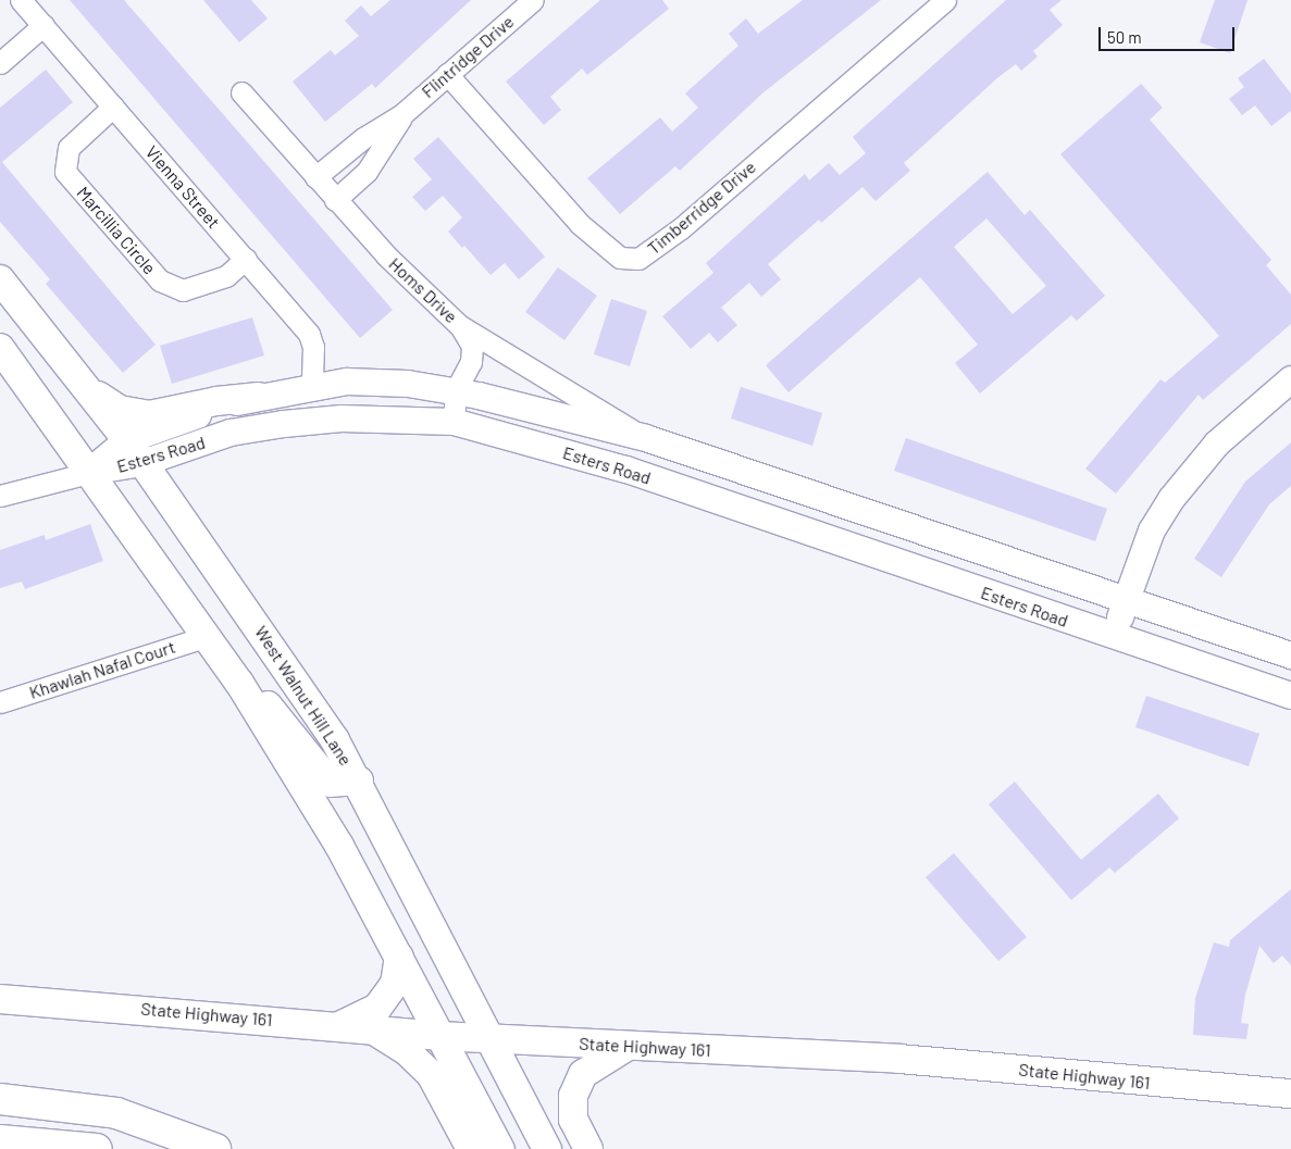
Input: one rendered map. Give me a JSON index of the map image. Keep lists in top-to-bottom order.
{
  "streets": {
    "main road": ["West Walnut Hill Lane", "State Highway 161"],
    "street": [
      "Flintridge Drive",
      "Vienna Street",
      "Timberridge Drive",
      "Marcillia Circle",
      "Homs Drive",
      "Esters Road",
      "Khawlah Nafal Court"
    ]
  },
  "crossings": [
    ["Flintridge Drive", "Timberridge Drive"],
    ["Flintridge Drive", "Homs Drive"],
    ["Vienna Street", "Marcillia Circle"],
    ["Vienna Street", "Esters Road"],
    ["Homs Drive", "Esters Road"],
    ["Esters Road", "West Walnut Hill Lane"],
    ["West Walnut Hill Lane", "State Highway 161"]
  ],
  "scale_bar": "50 m"
}
